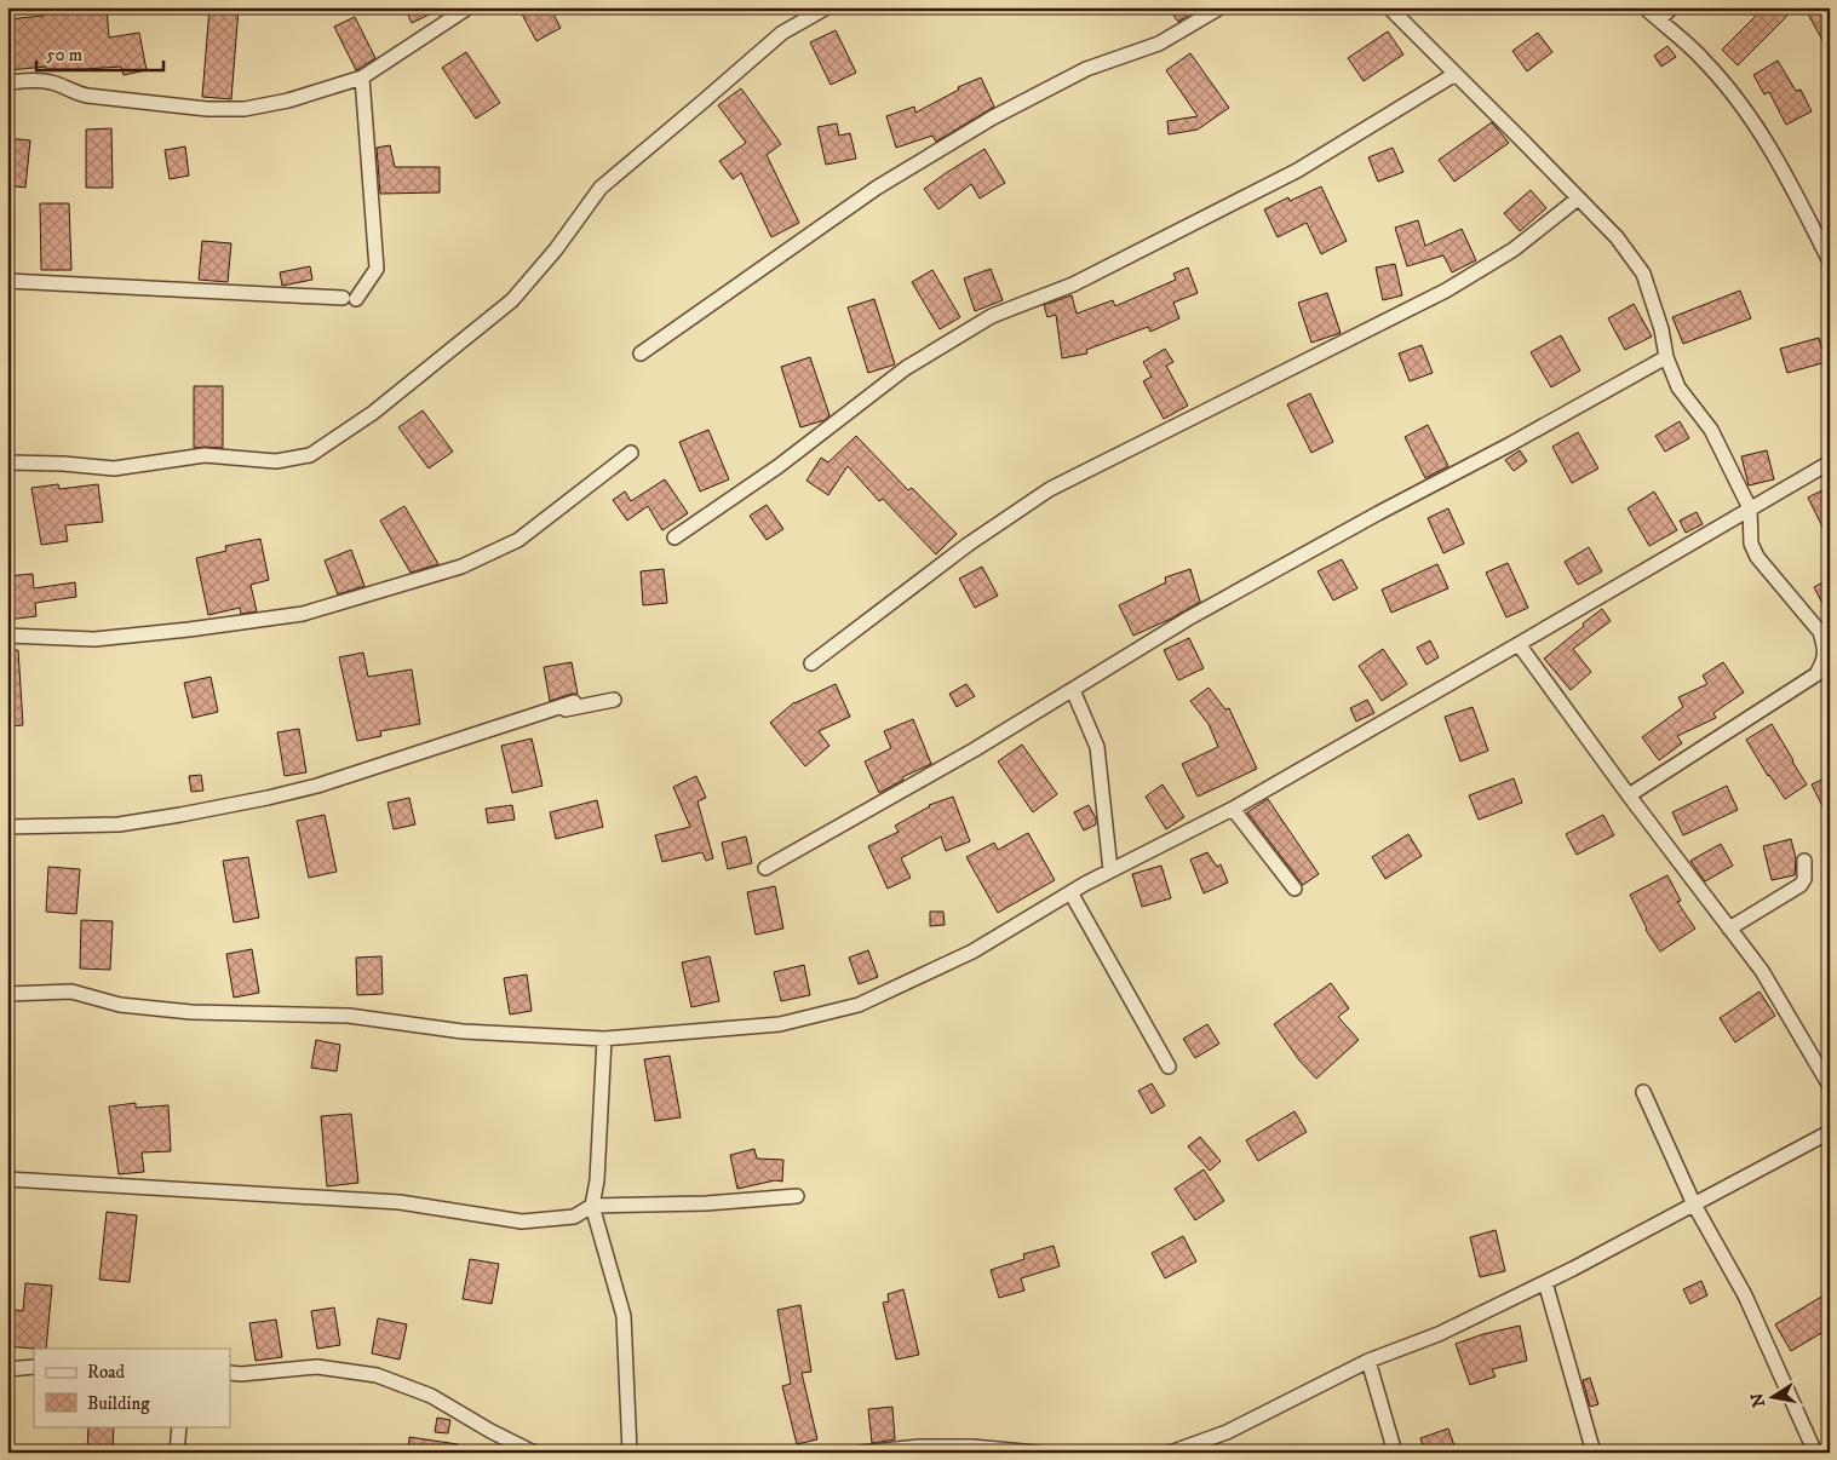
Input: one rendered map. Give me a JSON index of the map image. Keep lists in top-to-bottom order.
{
  "legend": ["Road", "Building"],
  "scale_bar": "50 m",
  "north": "left"
}
